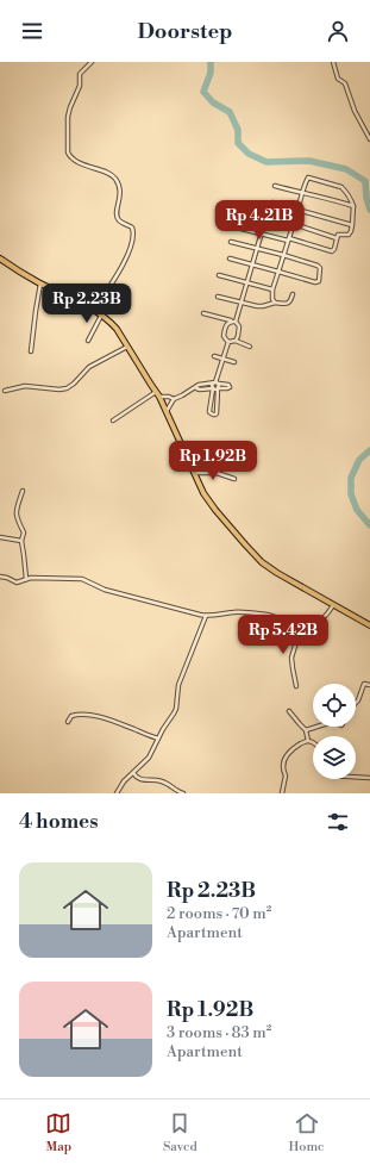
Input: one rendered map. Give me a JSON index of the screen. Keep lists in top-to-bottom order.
{
  "page": {
    "header": "Doorstep",
    "price": [
      "Rp 4.21B",
      "Rp 2.23B",
      "Rp 1.92B",
      "Rp 5.42B"
    ],
    "heading": "4 homes",
    "list": [
      {
        "name": "Rp 2.23B",
        "note": "2 rooms · 70 m² · Apartment"
      },
      {
        "name": "Rp 1.92B",
        "note": "3 rooms · 83 m² · Apartment"
      }
    ],
    "tabs": ["Map", "Saved", "Home"]
  }
}
